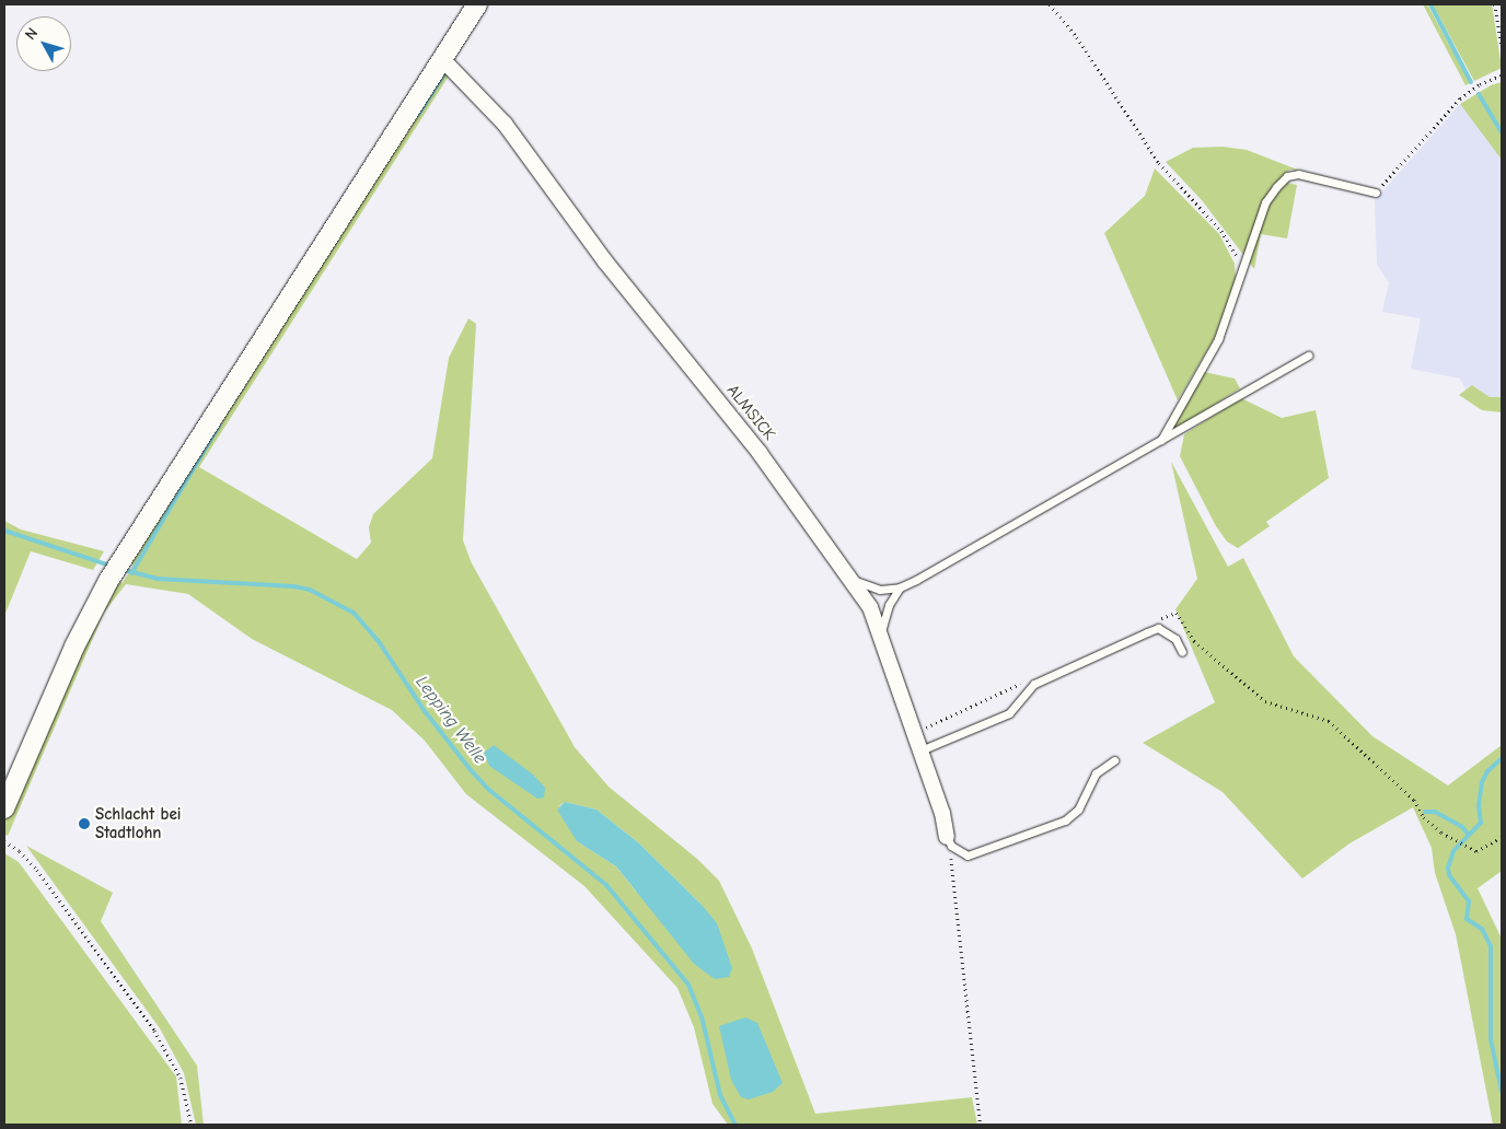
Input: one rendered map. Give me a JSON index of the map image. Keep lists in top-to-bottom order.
{
  "streets": {
    "street": ["ALMSICK"]
  },
  "water": ["Lepping Welle"],
  "places": ["Schlacht bei Stadtlohn"],
  "north": "top left"
}
